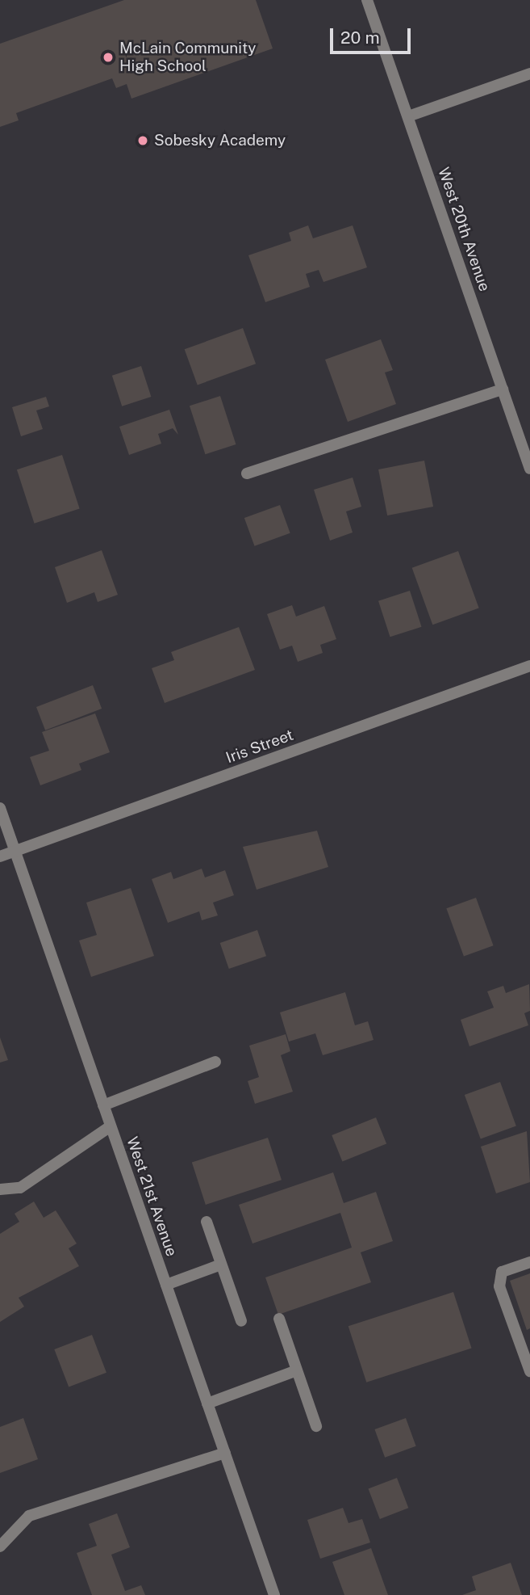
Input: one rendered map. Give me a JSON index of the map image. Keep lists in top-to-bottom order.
{
  "streets": {
    "street": ["West 20th Avenue", "Iris Street", "West 21st Avenue"]
  },
  "crossings": [
    ["Iris Street", "West 21st Avenue"]
  ],
  "places": ["McLain Community High School", "Sobesky Academy"],
  "scale_bar": "20 m"
}
